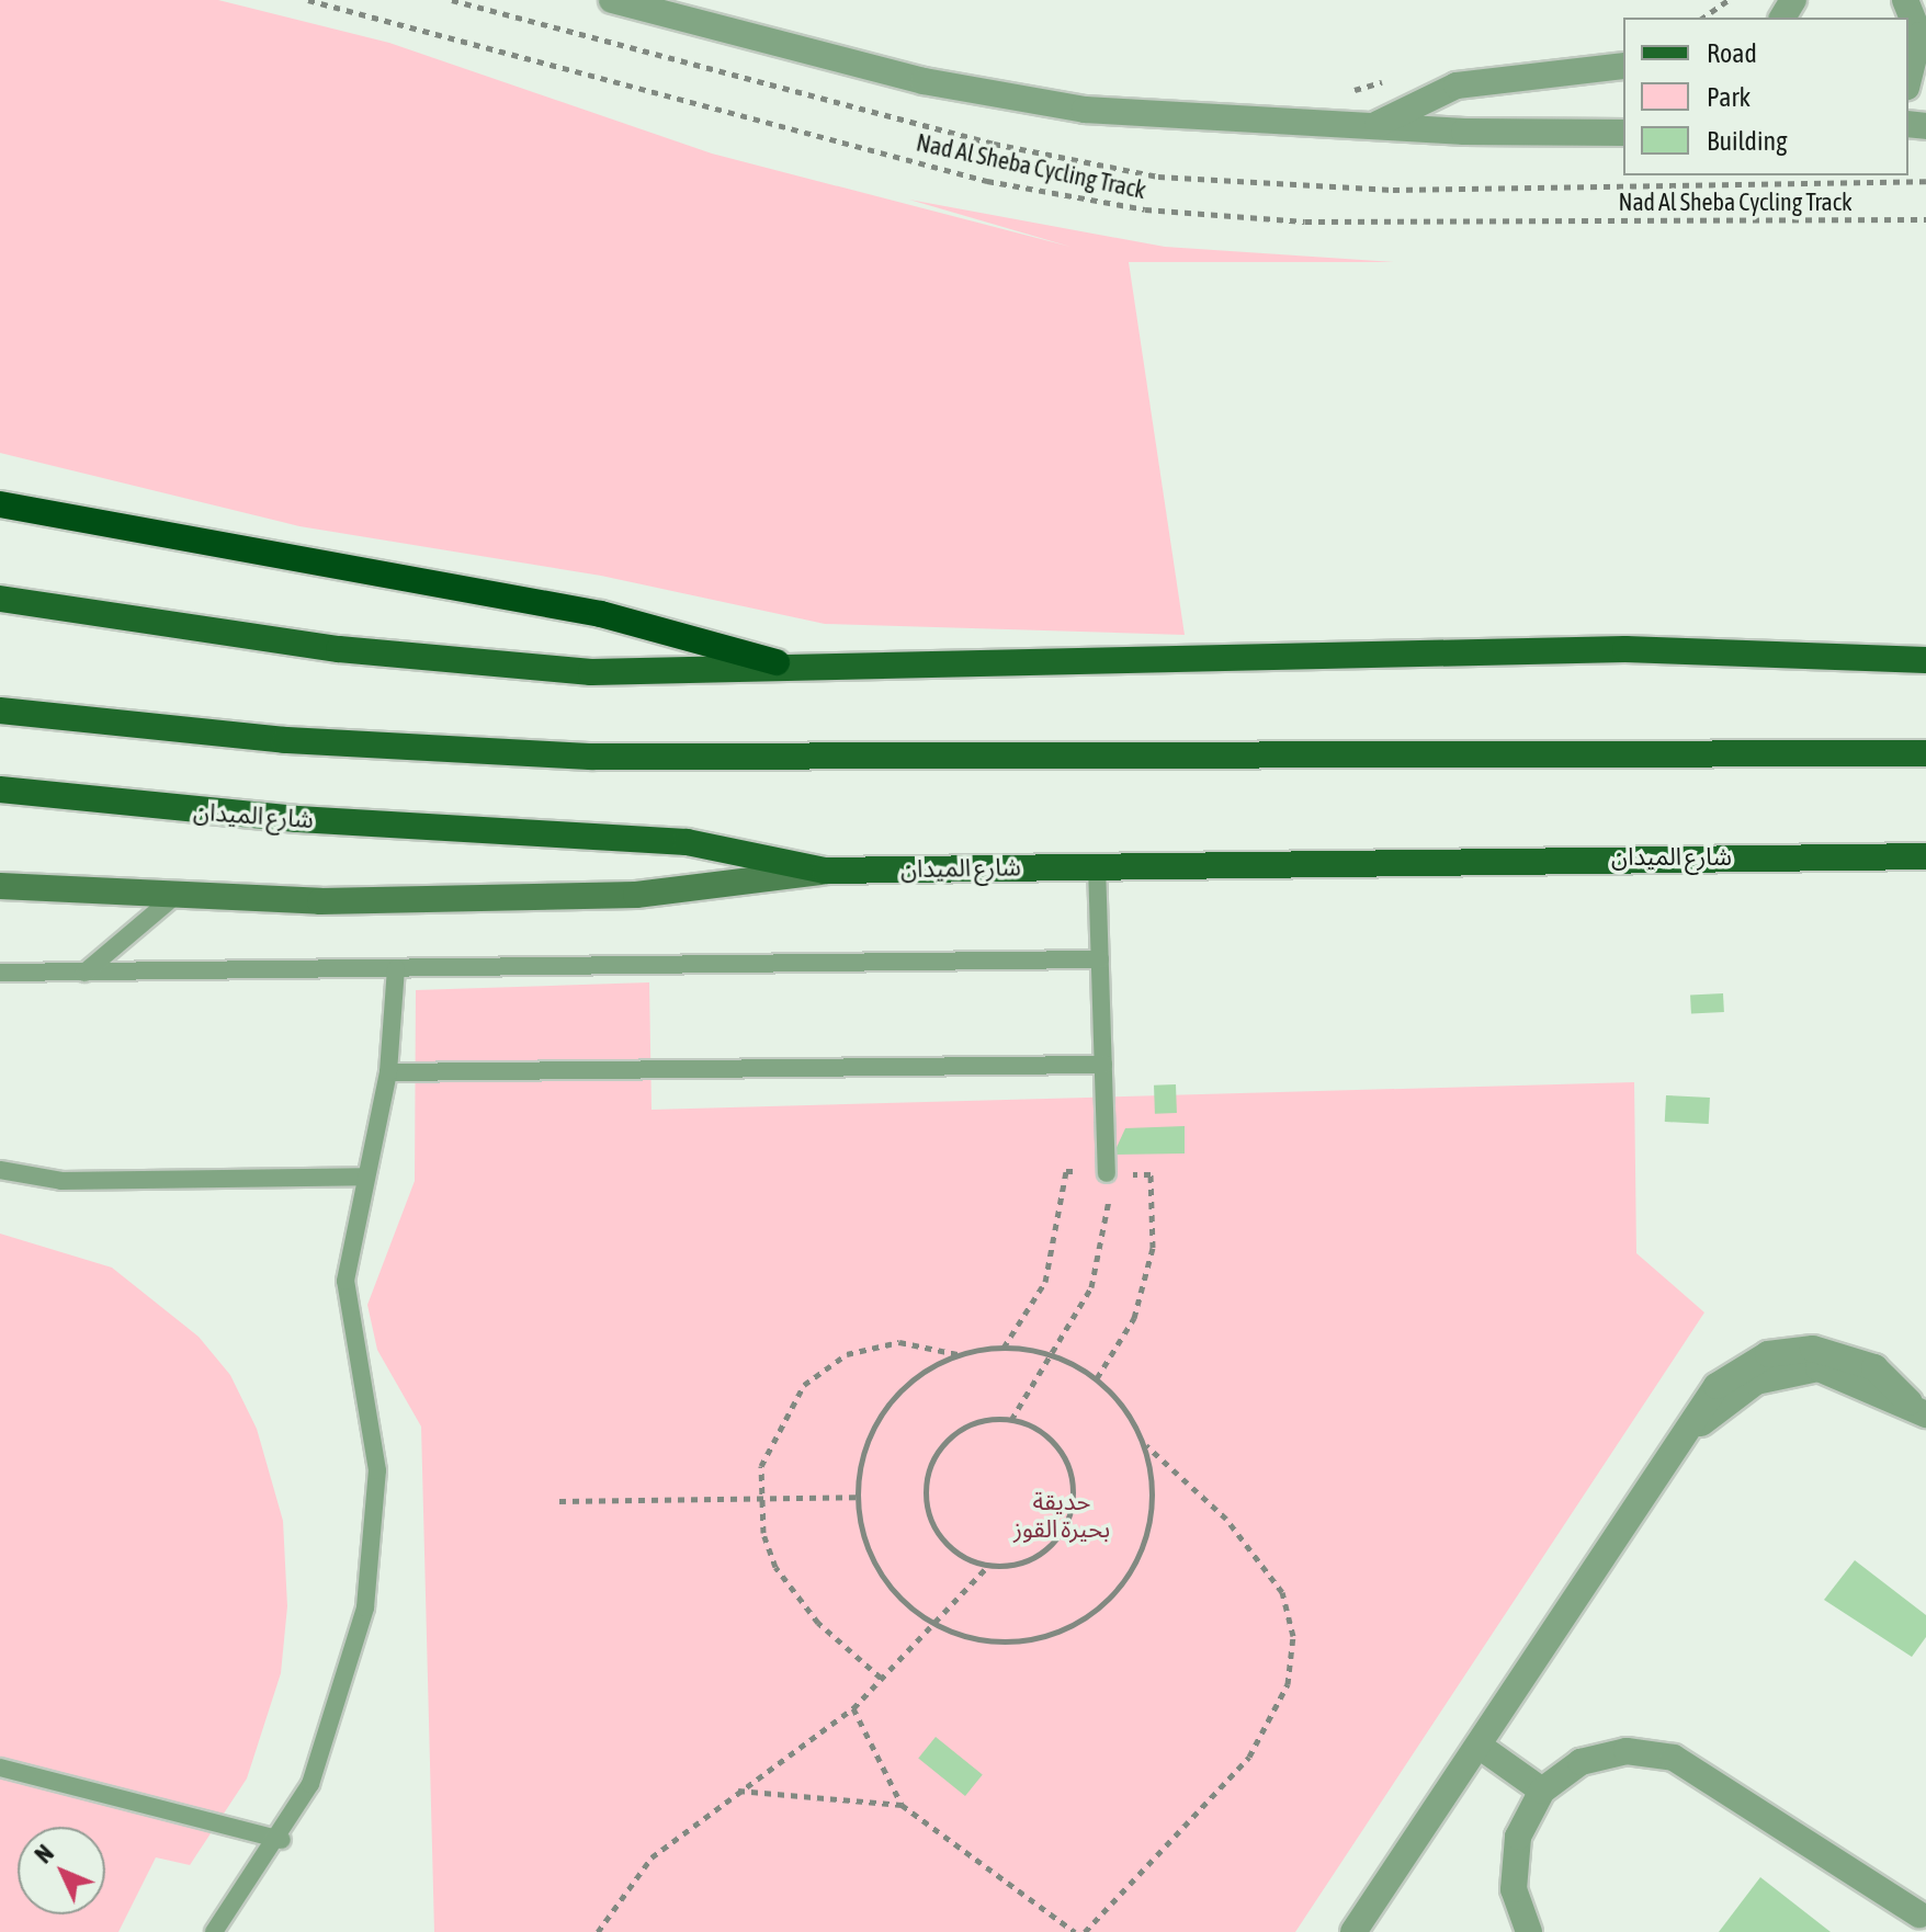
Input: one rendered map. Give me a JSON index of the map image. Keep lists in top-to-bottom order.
{
  "streets": {
    "main road": ["شارع الميدان"],
    "path": ["Nad Al Sheba Cycling Track"]
  },
  "parks": ["حديقة بحيرة القوز"],
  "legend": ["Road", "Park", "Building"],
  "north": "top left"
}
